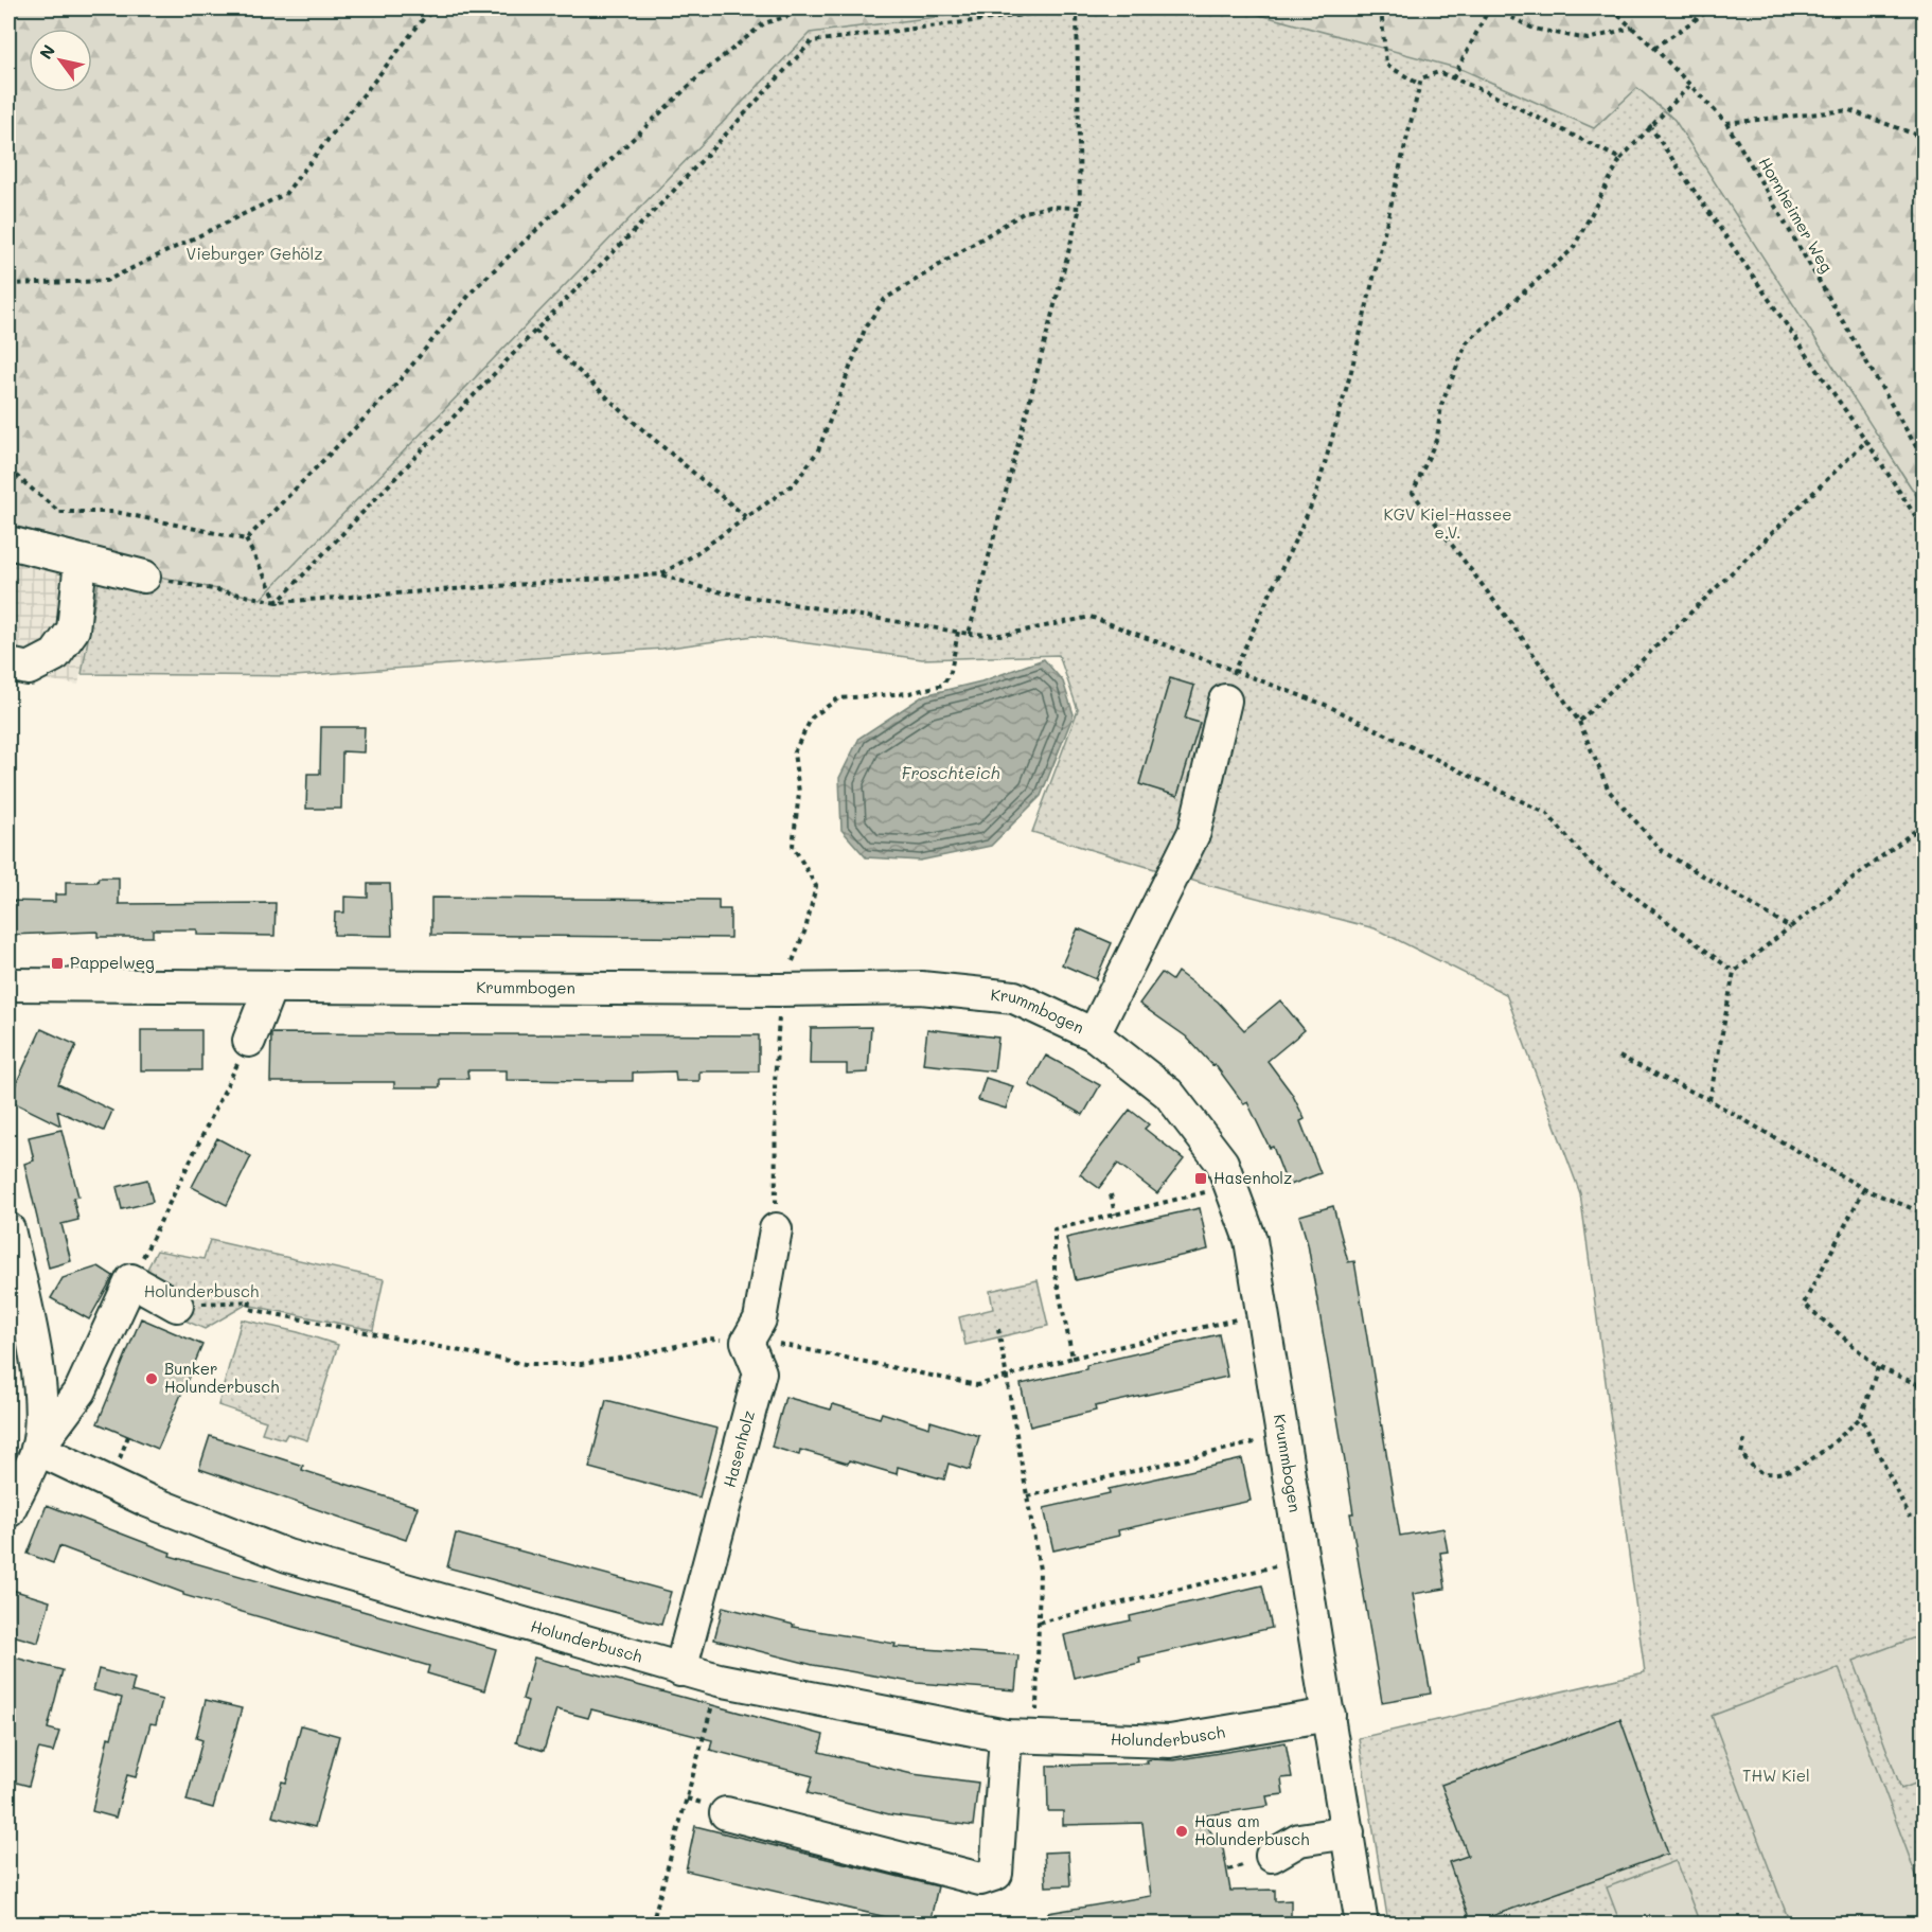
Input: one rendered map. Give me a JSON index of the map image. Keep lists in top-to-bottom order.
{
  "streets": {
    "street": ["Krummbogen", "Hasenholz", "Holunderbusch"],
    "path": ["Hornheimer Weg"]
  },
  "crossings": [
    ["Krummbogen", "Holunderbusch"],
    ["Hasenholz", "Holunderbusch"]
  ],
  "water": ["Froschteich"],
  "parks": [
    "Vieburger Gehölz",
    "KGV Kiel-Hassee e.V.",
    "Holunderbusch",
    "THW Kiel"
  ],
  "places": {
    "transit": ["Pappelweg", "Hasenholz"],
    "other": ["Bunker Holunderbusch", "Haus am Holunderbusch"]
  },
  "north": "top left"
}
